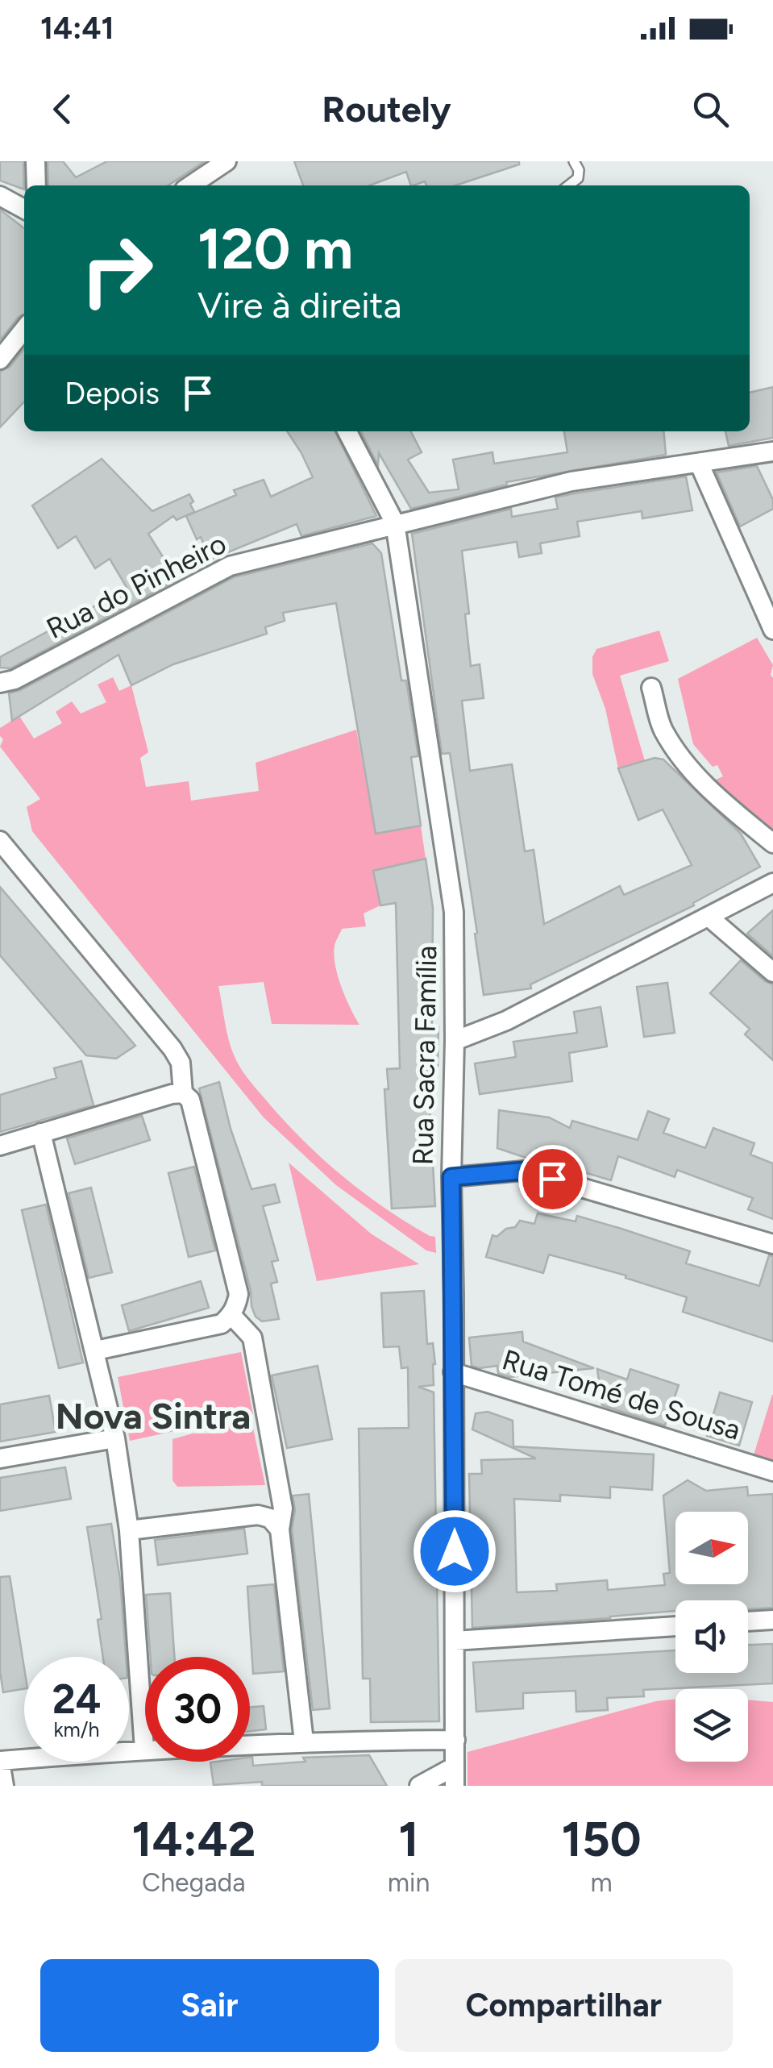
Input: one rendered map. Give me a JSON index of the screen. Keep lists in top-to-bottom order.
{
  "streets": {
    "street": ["Rua do Pinheiro", "Rua Sacra Família", "Rua Tomé de Sousa"]
  },
  "crossings": [
    ["Rua do Pinheiro", "Rua Sacra Família"],
    ["Rua Sacra Família", "Rua Tomé de Sousa"]
  ],
  "districts": ["Nova Sintra"],
  "north": "right",
  "page": {
    "status": "14:41",
    "header": "Routely",
    "turn": ["120 m", "Vire à direita"],
    "then": "Depois",
    "speed": "24 km/h",
    "limit": "30",
    "eta": [
      "14:42",
      "Chegada",
      "1",
      "min",
      "150",
      "m"
    ],
    "buttons": ["Sair", "Compartilhar"]
  }
}
